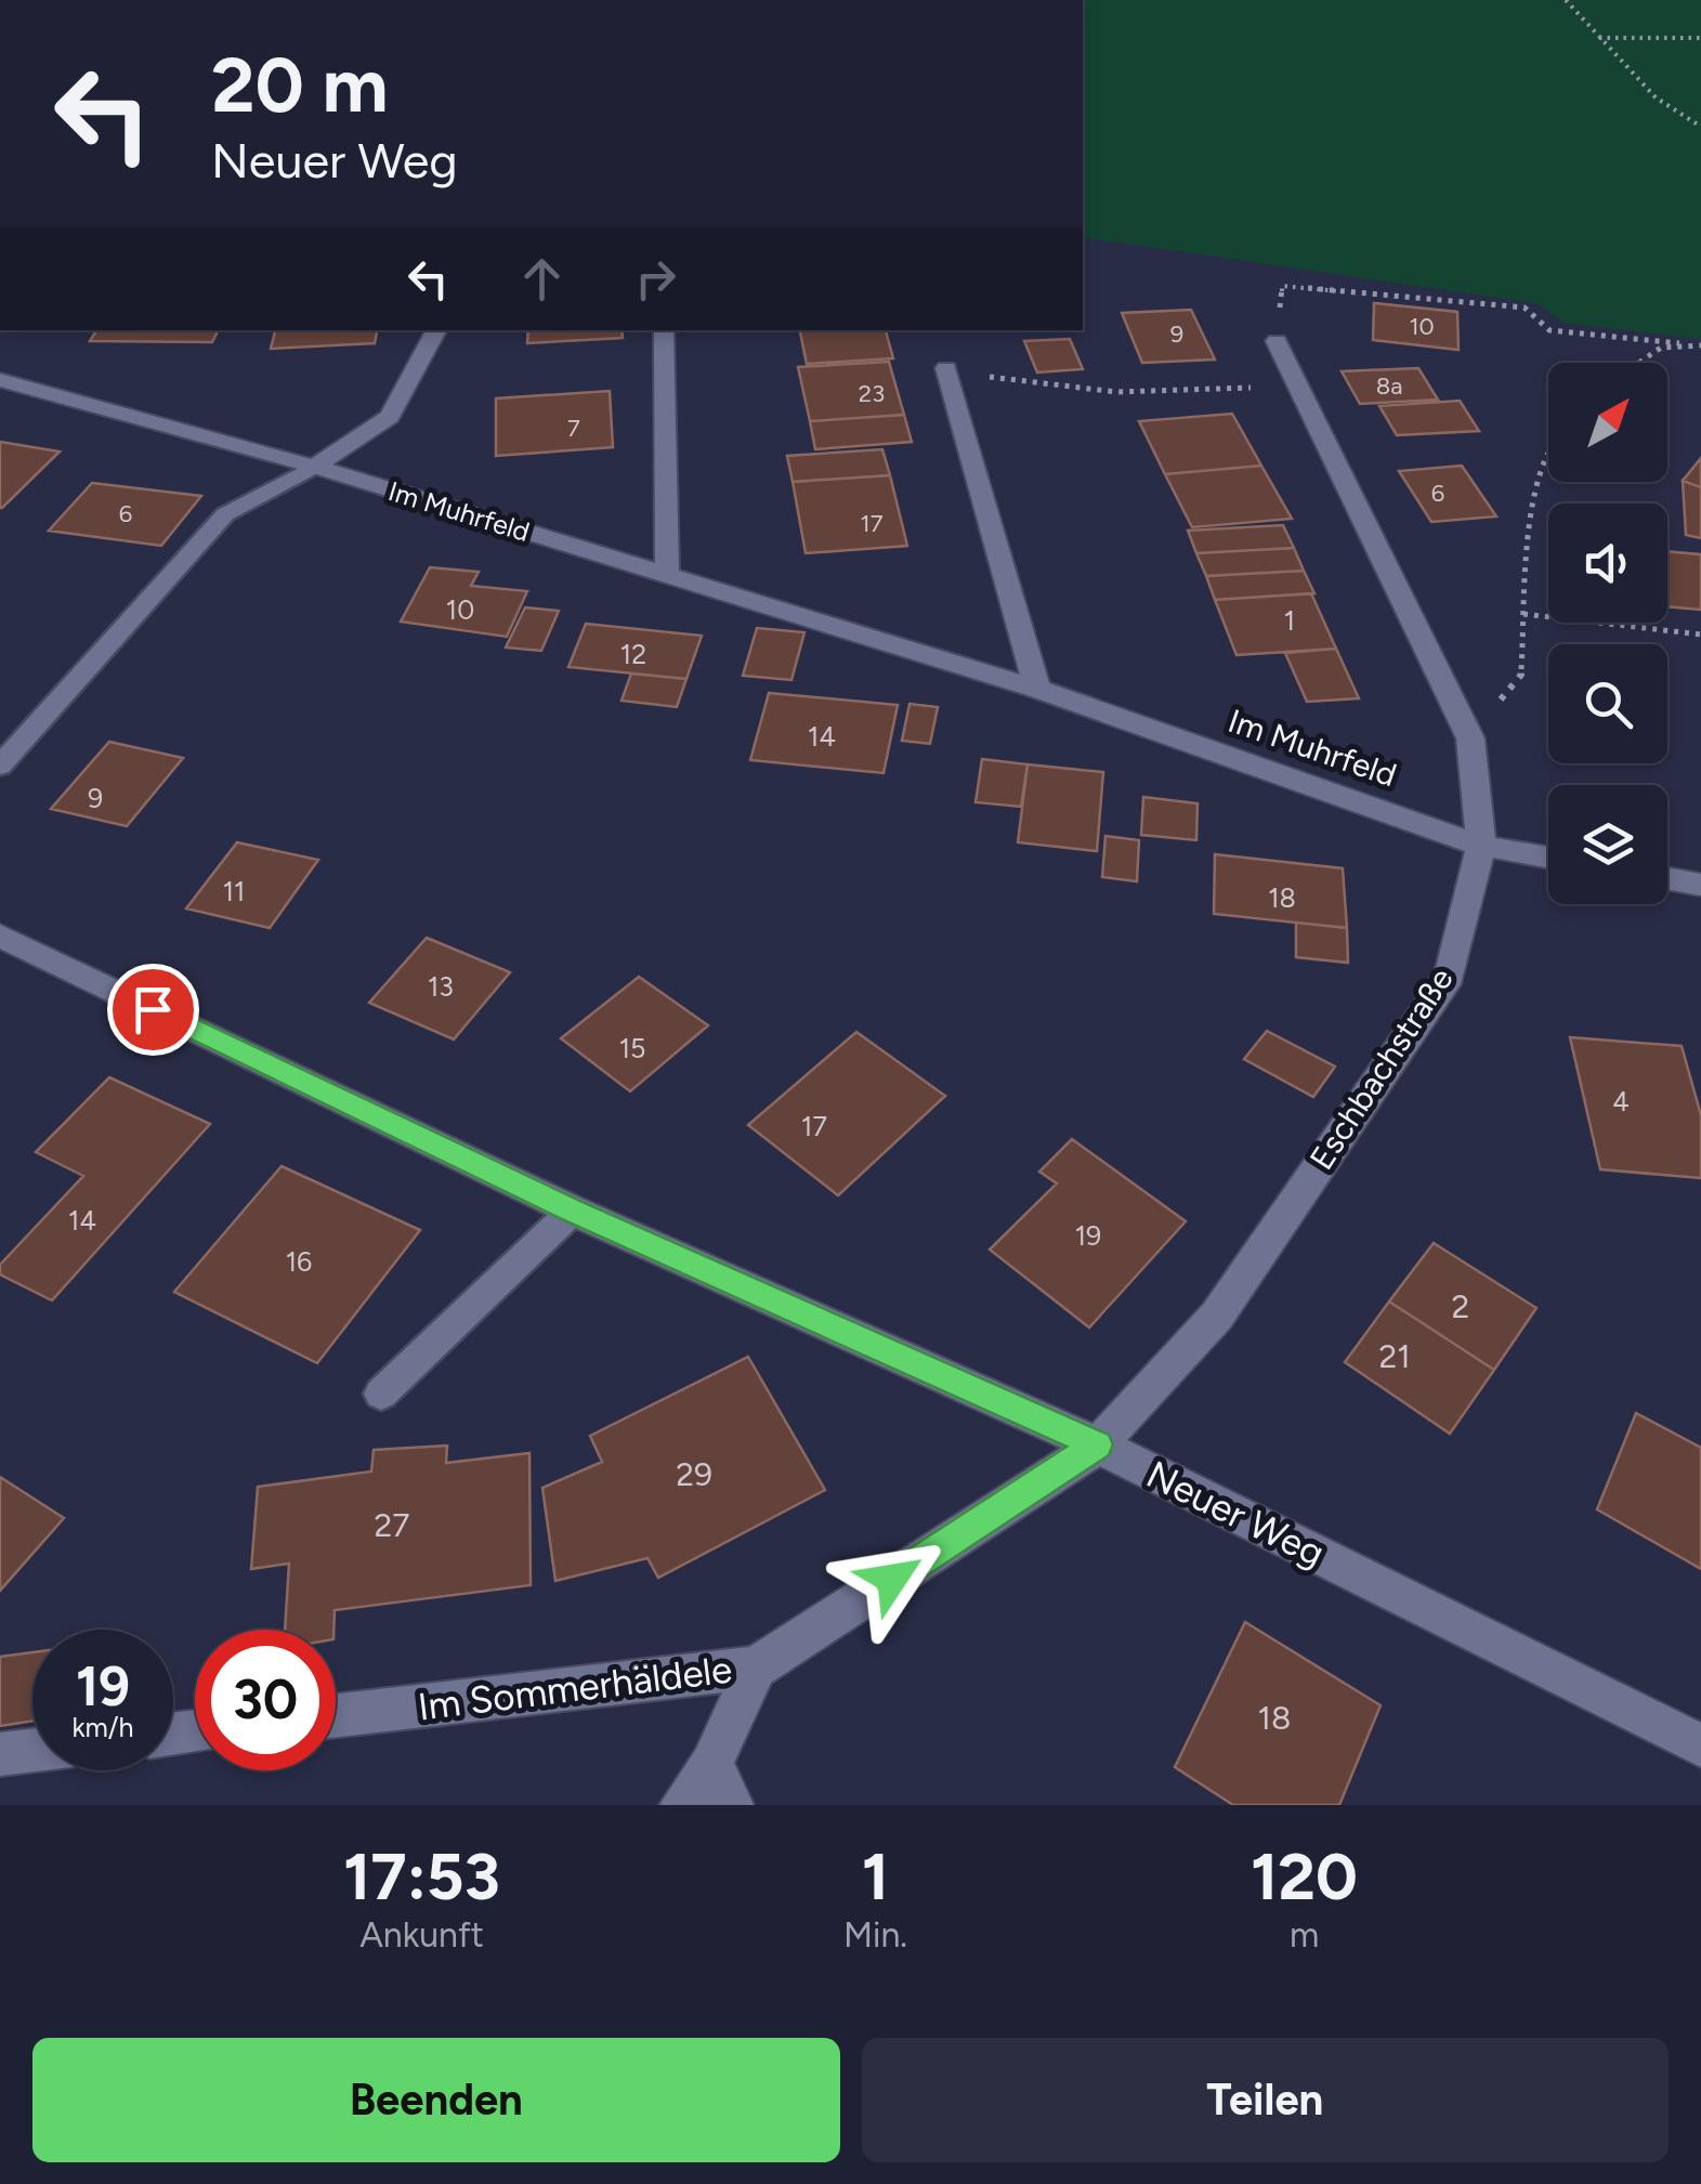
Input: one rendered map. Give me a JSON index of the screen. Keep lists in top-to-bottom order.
{
  "streets": {
    "street": [
      "Im Muhrfeld",
      "Eschbachstraße",
      "Neuer Weg",
      "Im Sommerhäldele"
    ]
  },
  "crossings": [
    ["Im Muhrfeld", "Eschbachstraße"],
    ["Eschbachstraße", "Neuer Weg"],
    ["Eschbachstraße", "Im Sommerhäldele"],
    ["Neuer Weg", "Im Sommerhäldele"]
  ],
  "house_numbers": [
    "10",
    "9",
    "8a",
    "23",
    "7",
    "6",
    "6",
    "17",
    "10",
    "1",
    "12",
    "14",
    "9",
    "11",
    "18",
    "13",
    "15",
    "4",
    "17",
    "14",
    "19",
    "16",
    "2",
    "21",
    "29",
    "27",
    "18"
  ],
  "north": "top right",
  "page": {
    "turn": ["20 m", "Neuer Weg"],
    "speed": "19 km/h",
    "limit": "30",
    "eta": [
      "17:53",
      "Ankunft",
      "1",
      "Min.",
      "120",
      "m"
    ],
    "buttons": ["Beenden", "Teilen"]
  }
}
